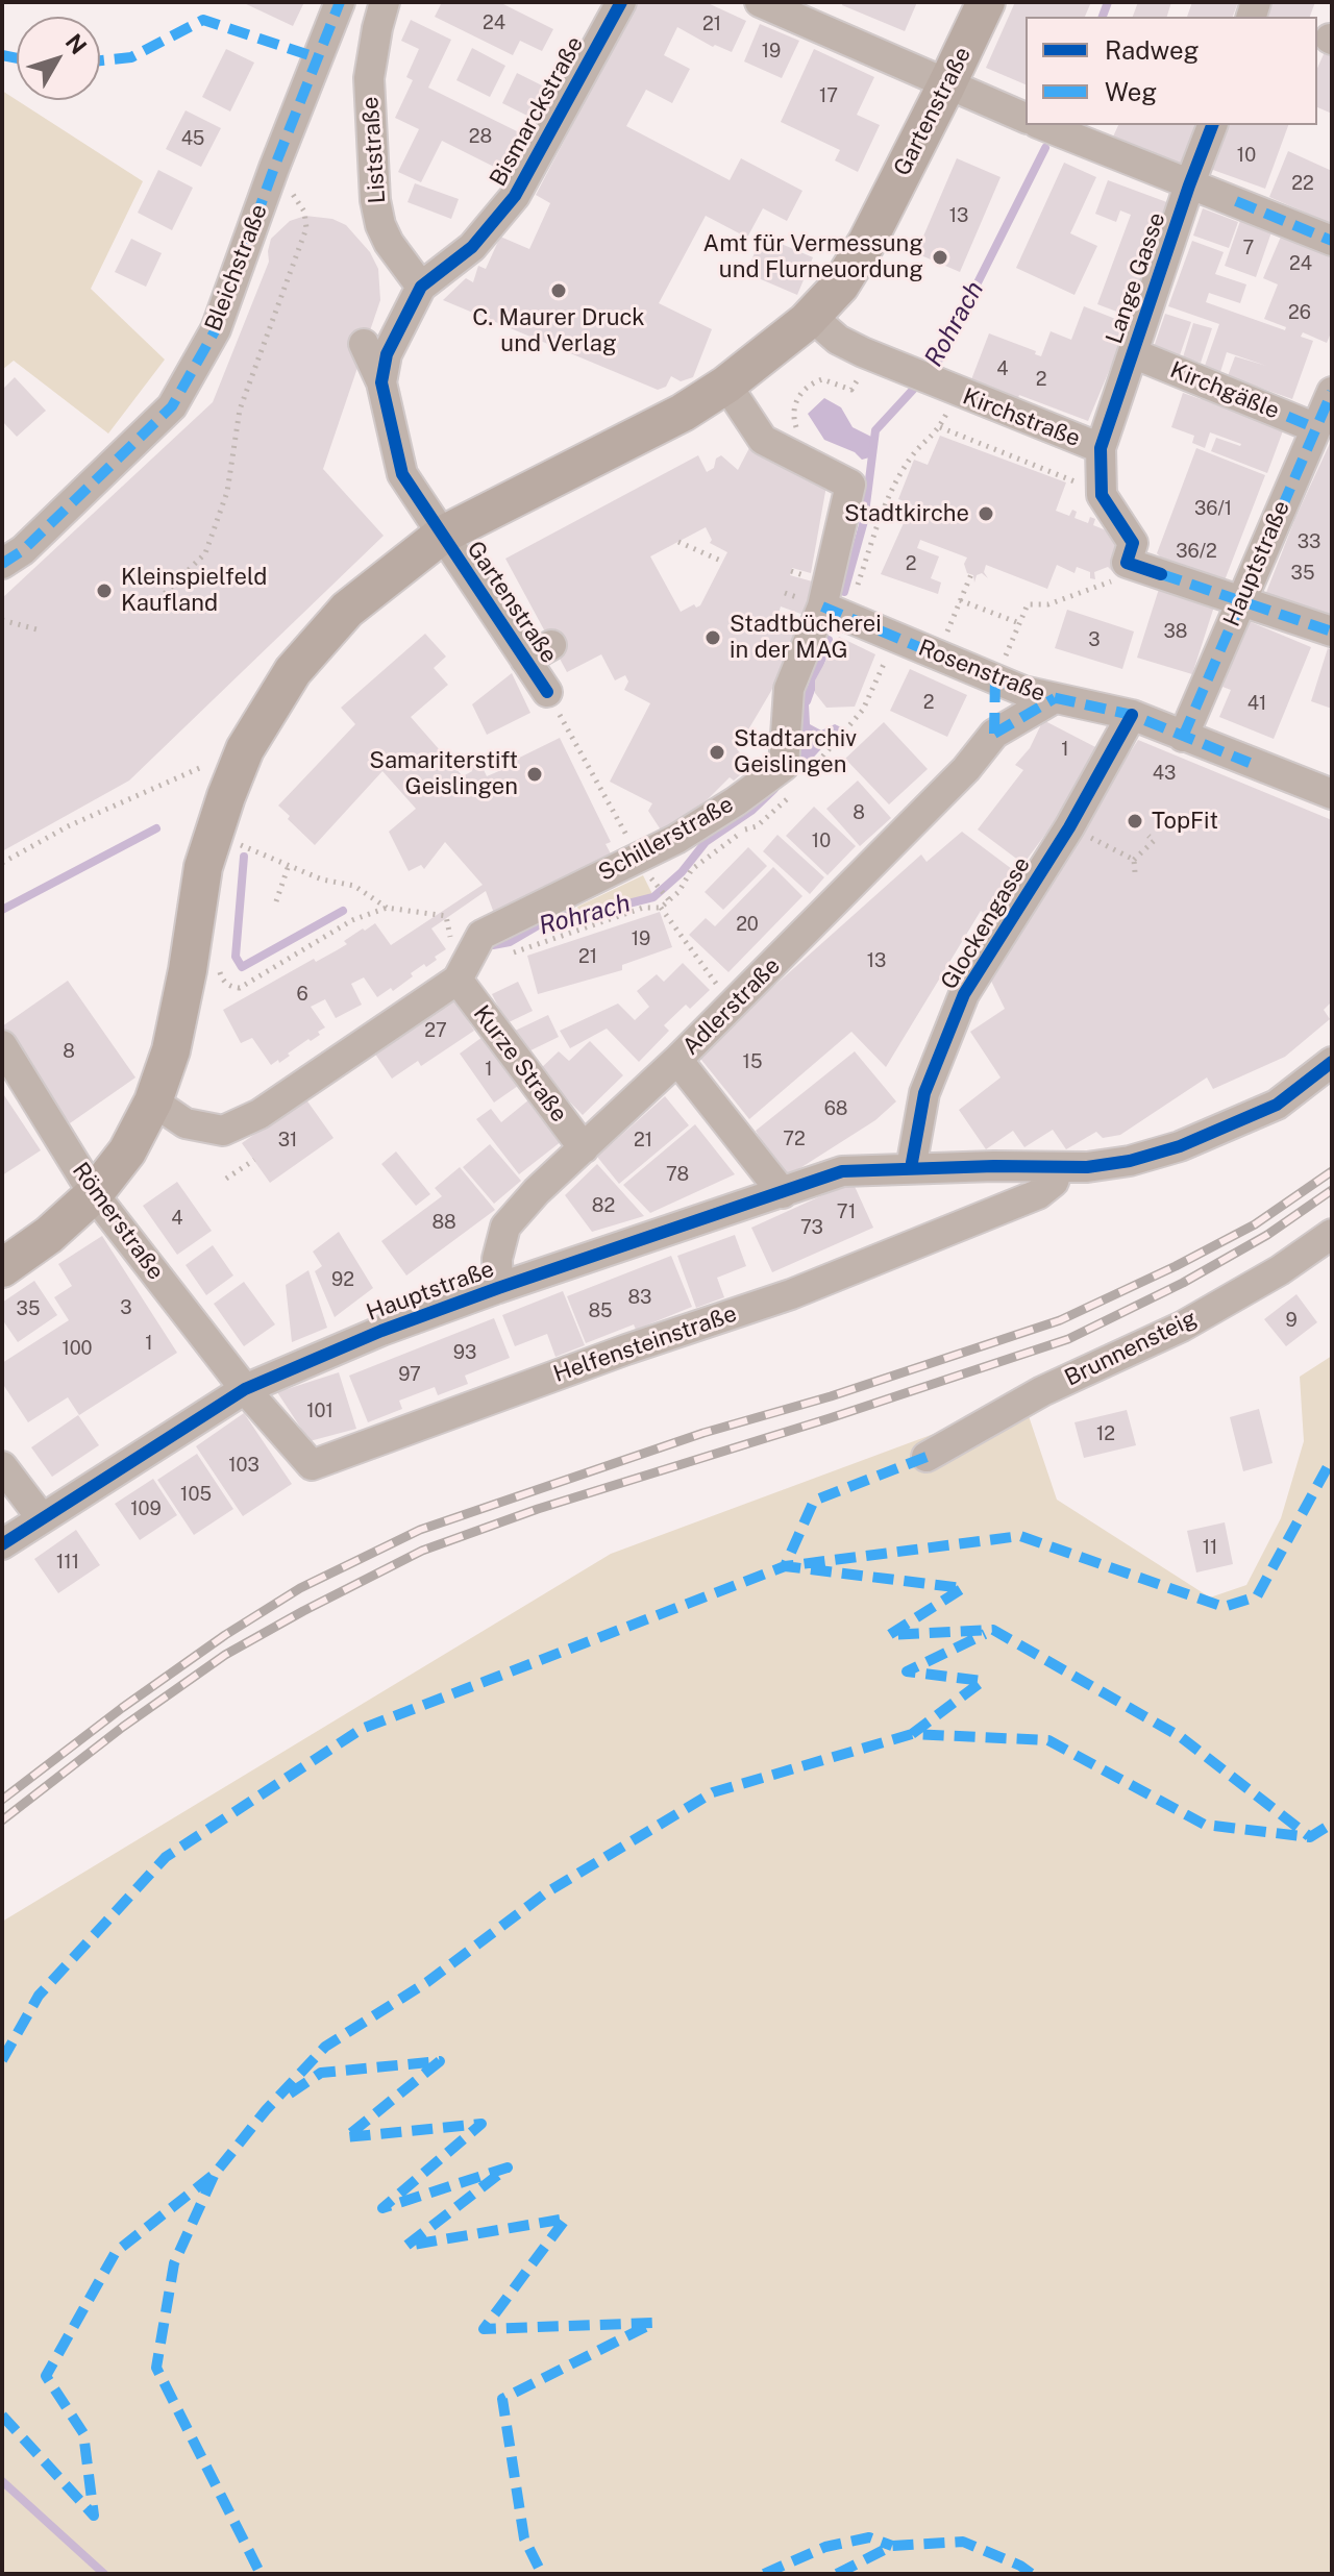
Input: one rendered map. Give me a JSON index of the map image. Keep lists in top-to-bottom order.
{
  "streets": {
    "main road": ["Gartenstraße"],
    "street": [
      "Bismarckstraße",
      "Liststraße",
      "Bleichstraße",
      "Lange Gasse",
      "Kirchgäßle",
      "Kirchstraße",
      "Hauptstraße",
      "Rosenstraße",
      "Schillerstraße",
      "Glockengasse",
      "Adlerstraße",
      "Kurze Straße",
      "Römerstraße",
      "Helfensteinstraße",
      "Brunnensteig"
    ]
  },
  "crossings": [
    ["Bismarckstraße", "Gartenstraße"],
    ["Bismarckstraße", "Liststraße"],
    ["Gartenstraße", "Kirchstraße"],
    ["Gartenstraße", "Schillerstraße"],
    ["Lange Gasse", "Kirchgäßle"],
    ["Lange Gasse", "Kirchstraße"],
    ["Kirchgäßle", "Hauptstraße"],
    ["Hauptstraße", "Rosenstraße"],
    ["Hauptstraße", "Glockengasse"],
    ["Hauptstraße", "Adlerstraße"],
    ["Hauptstraße", "Römerstraße"],
    ["Hauptstraße", "Helfensteinstraße"],
    ["Rosenstraße", "Schillerstraße"],
    ["Rosenstraße", "Glockengasse"],
    ["Schillerstraße", "Kurze Straße"],
    ["Adlerstraße", "Kurze Straße"],
    ["Römerstraße", "Helfensteinstraße"]
  ],
  "water": ["Rohrach"],
  "places": [
    "Amt für Vermessung und Flurneuordung",
    "C. Maurer Druck und Verlag",
    "Stadtkirche",
    "Kleinspielfeld Kaufland",
    "Stadtbücherei in der MAG",
    "Stadtarchiv Geislingen",
    "Samariterstift Geislingen",
    "TopFit"
  ],
  "house_numbers": [
    "24",
    "21",
    "19",
    "17",
    "28",
    "45",
    "10",
    "22",
    "13",
    "7",
    "24",
    "26",
    "4",
    "2",
    "36/1",
    "33",
    "36/2",
    "2",
    "35",
    "38",
    "3",
    "2",
    "41",
    "1",
    "43",
    "8",
    "10",
    "20",
    "19",
    "21",
    "13",
    "6",
    "27",
    "8",
    "15",
    "1",
    "68",
    "72",
    "31",
    "21",
    "78",
    "82",
    "71",
    "4",
    "88",
    "73",
    "92",
    "83",
    "3",
    "35",
    "85",
    "9",
    "1",
    "100",
    "93",
    "97",
    "101",
    "12",
    "103",
    "105",
    "109",
    "11",
    "111"
  ],
  "legend": ["Radweg", "Weg"],
  "north": "top right"
}
